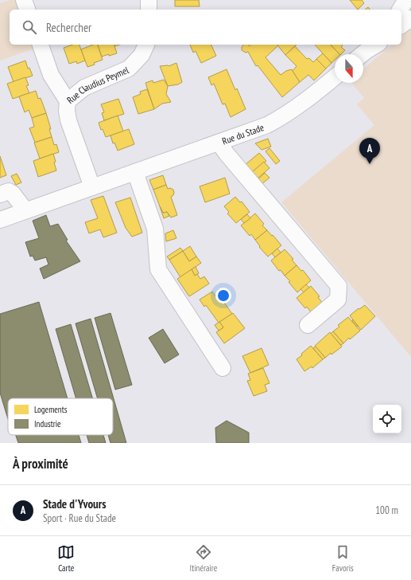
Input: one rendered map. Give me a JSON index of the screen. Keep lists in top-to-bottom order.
{
  "streets": {
    "street": ["Rue Claudius Peymel", "Rue du Stade"]
  },
  "crossings": [
    ["Rue Claudius Peymel", "Rue du Stade"]
  ],
  "legend": ["Logements", "Industrie"],
  "north": "bottom",
  "page": {
    "search": "Rechercher",
    "pins": "A",
    "heading": "À proximité",
    "list": [
      {
        "mark": "A",
        "name": "Stade d'Yvours",
        "note": "Sport · Rue du Stade",
        "value": "100 m"
      }
    ],
    "nav": ["Carte", "Itinéraire", "Favoris"]
  }
}
